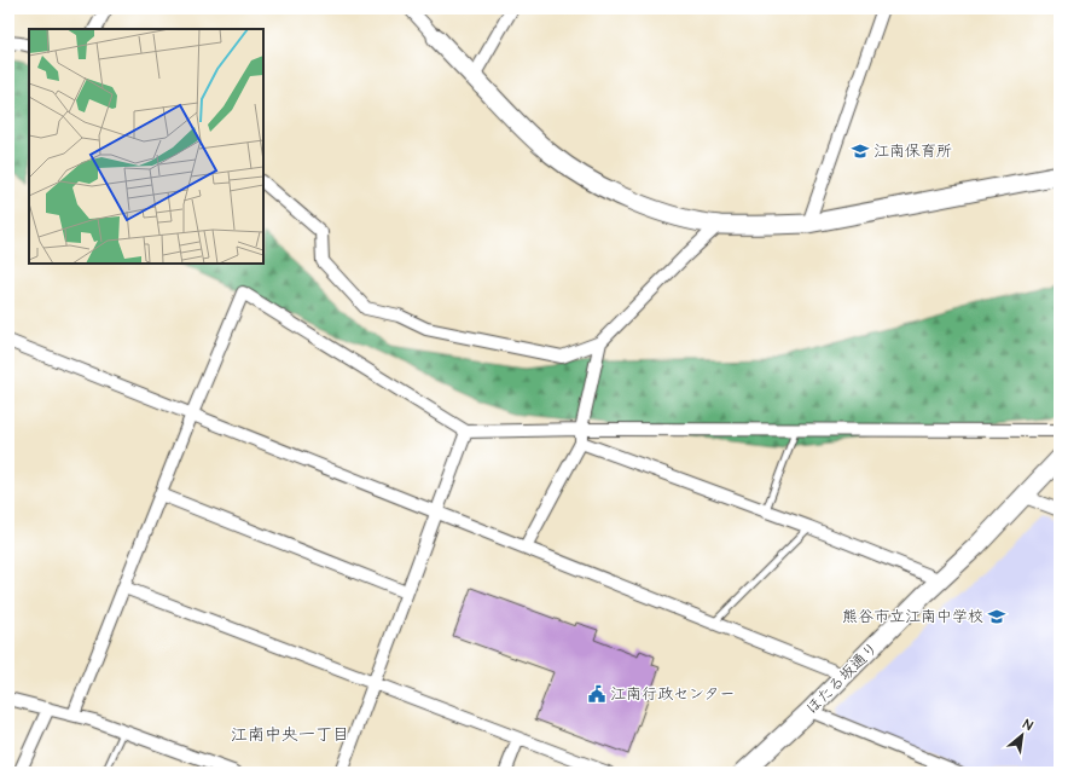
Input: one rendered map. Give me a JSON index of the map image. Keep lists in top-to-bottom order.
{
  "streets": {
    "street": ["ほたる坂通り"]
  },
  "districts": ["江南中央一丁目"],
  "places": {
    "school or university": ["江南保育所", "熊谷市立江南中学校"],
    "public building": ["江南行政センター"]
  },
  "north": "top right"
}
